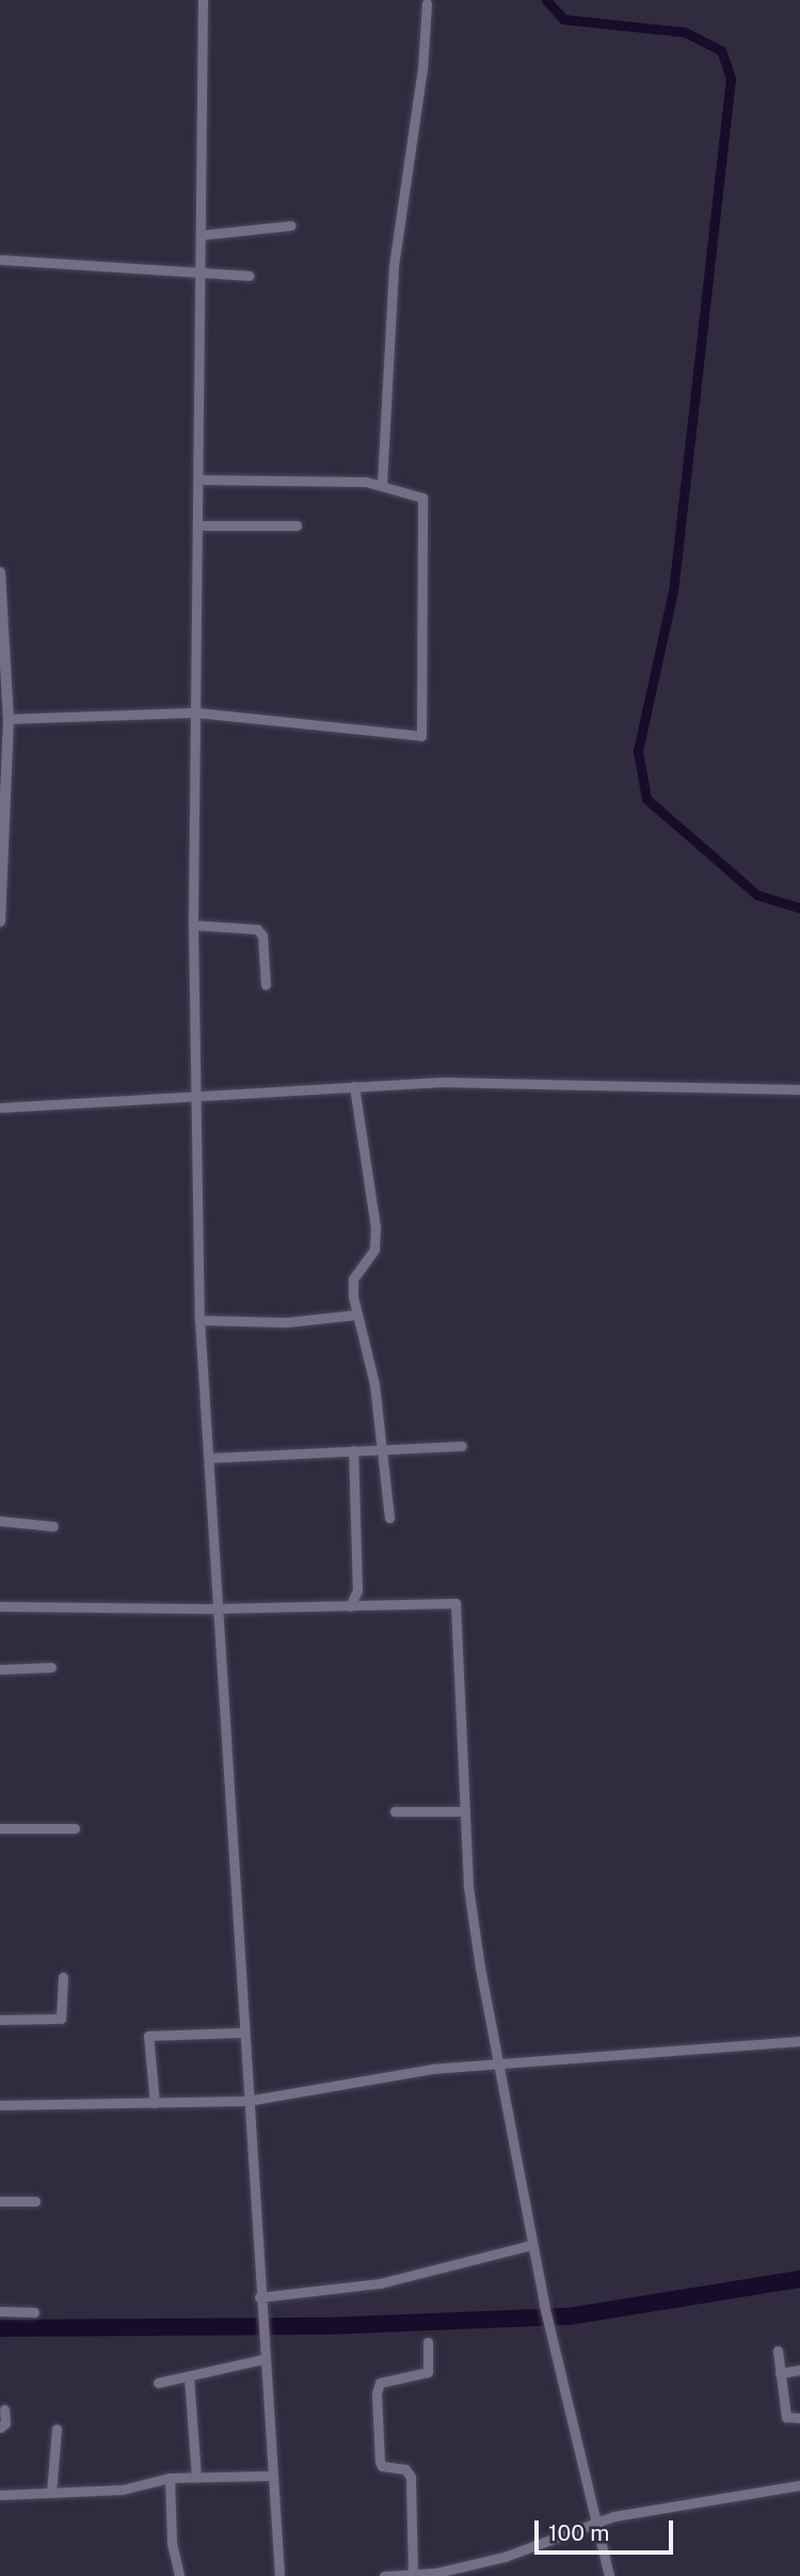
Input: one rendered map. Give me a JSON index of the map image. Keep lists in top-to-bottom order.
{
  "scale_bar": "100 m"
}
